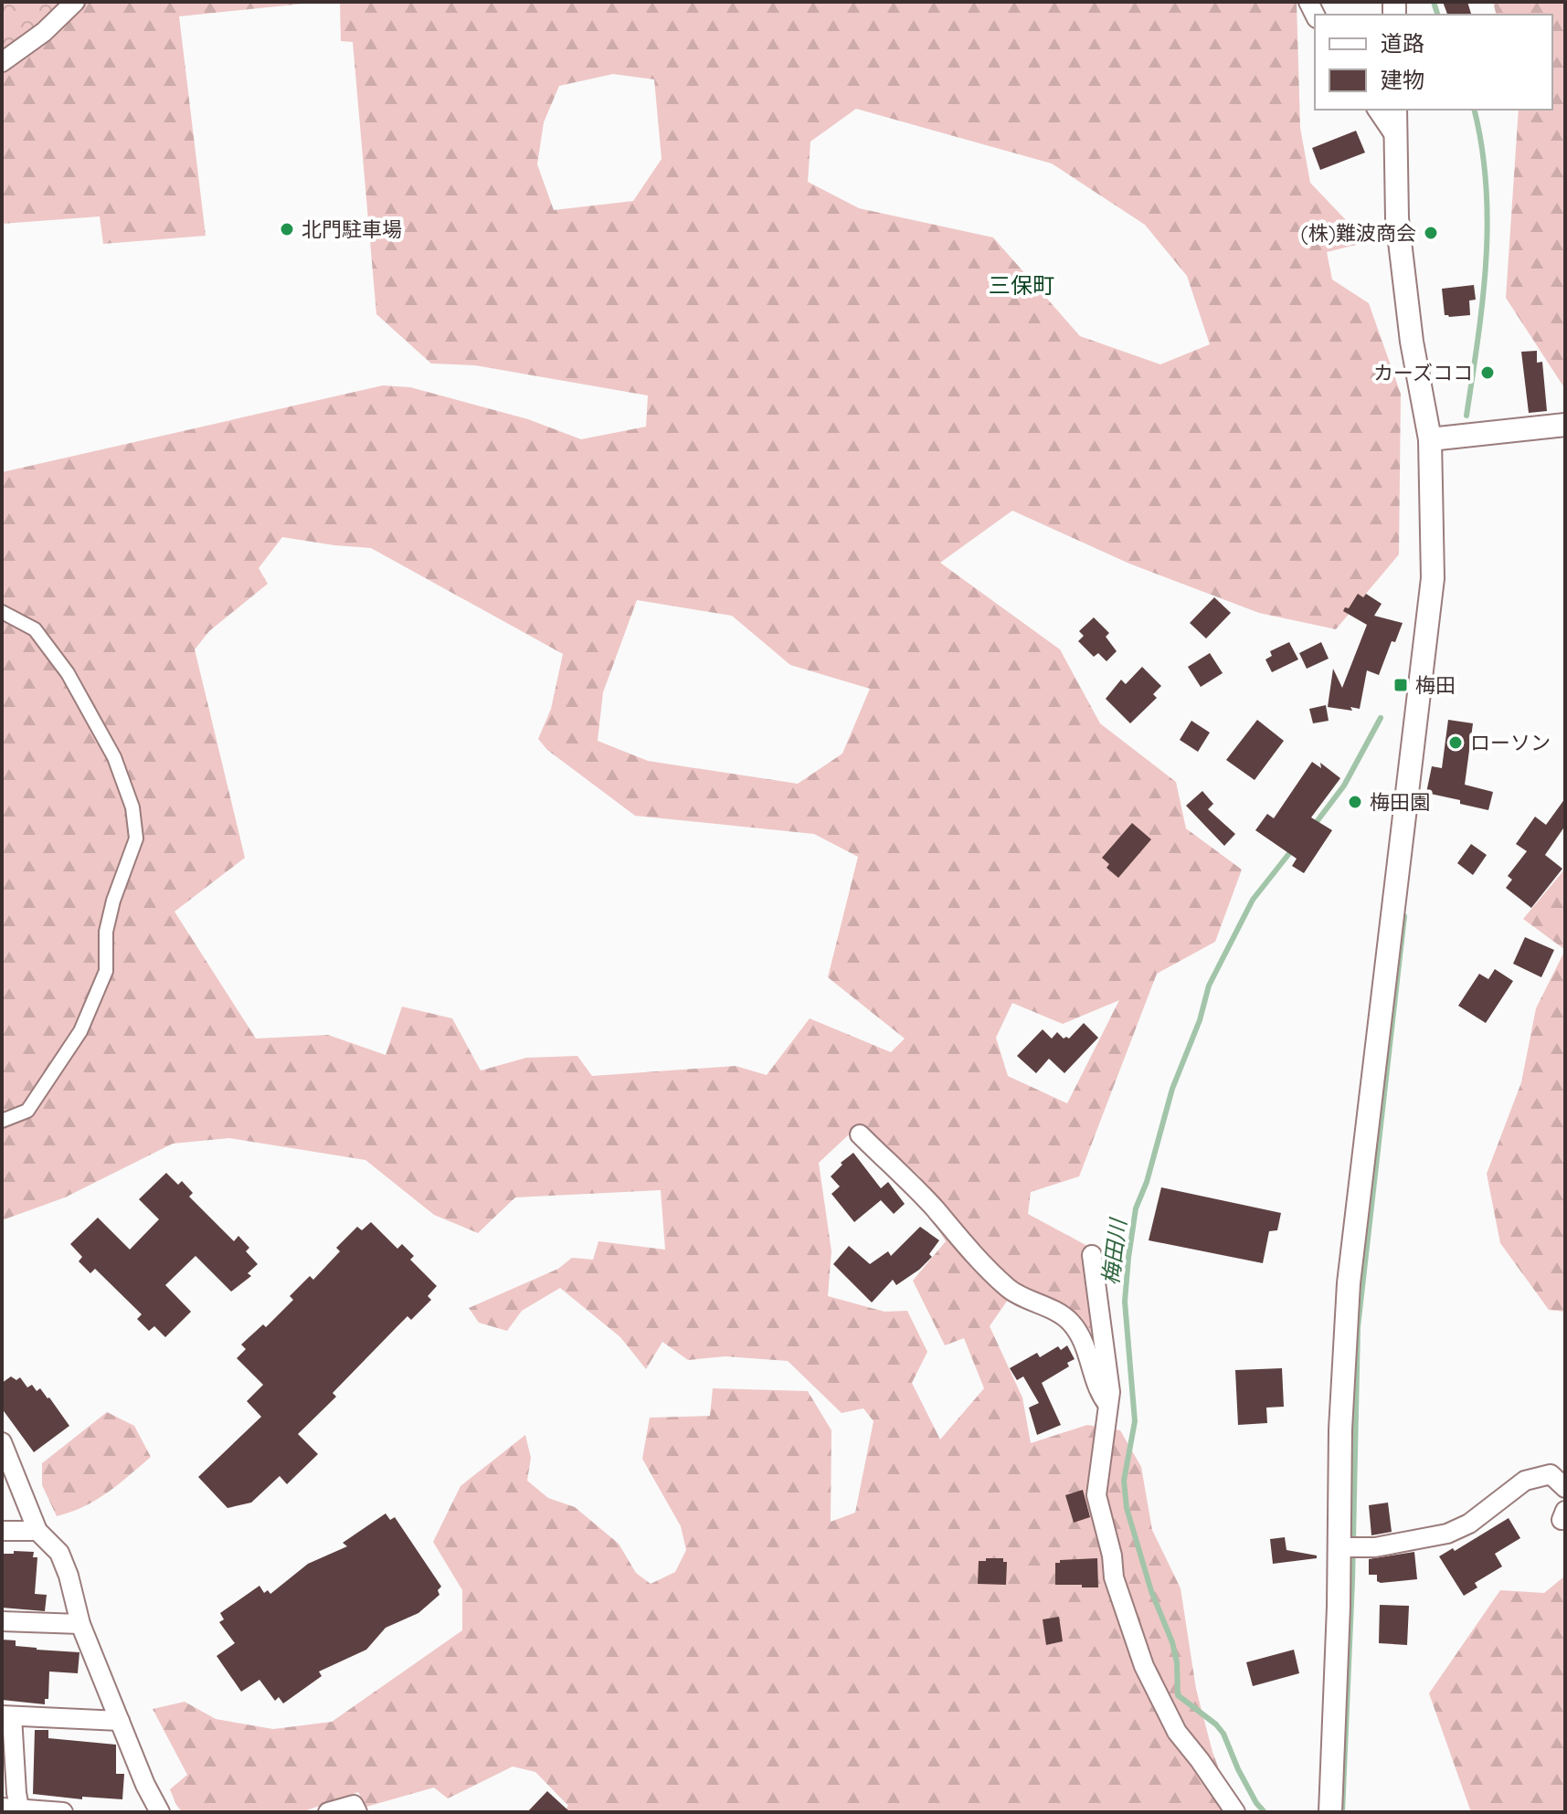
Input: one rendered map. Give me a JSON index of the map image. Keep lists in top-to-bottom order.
{
  "districts": ["三保町"],
  "water": ["梅田川"],
  "places": {
    "other": [
      "北門駐車場",
      "(株)難波商会",
      "カーズココ",
      "ローソン",
      "梅田園"
    ],
    "transit": ["梅田"]
  },
  "legend": ["道路", "建物"]
}
